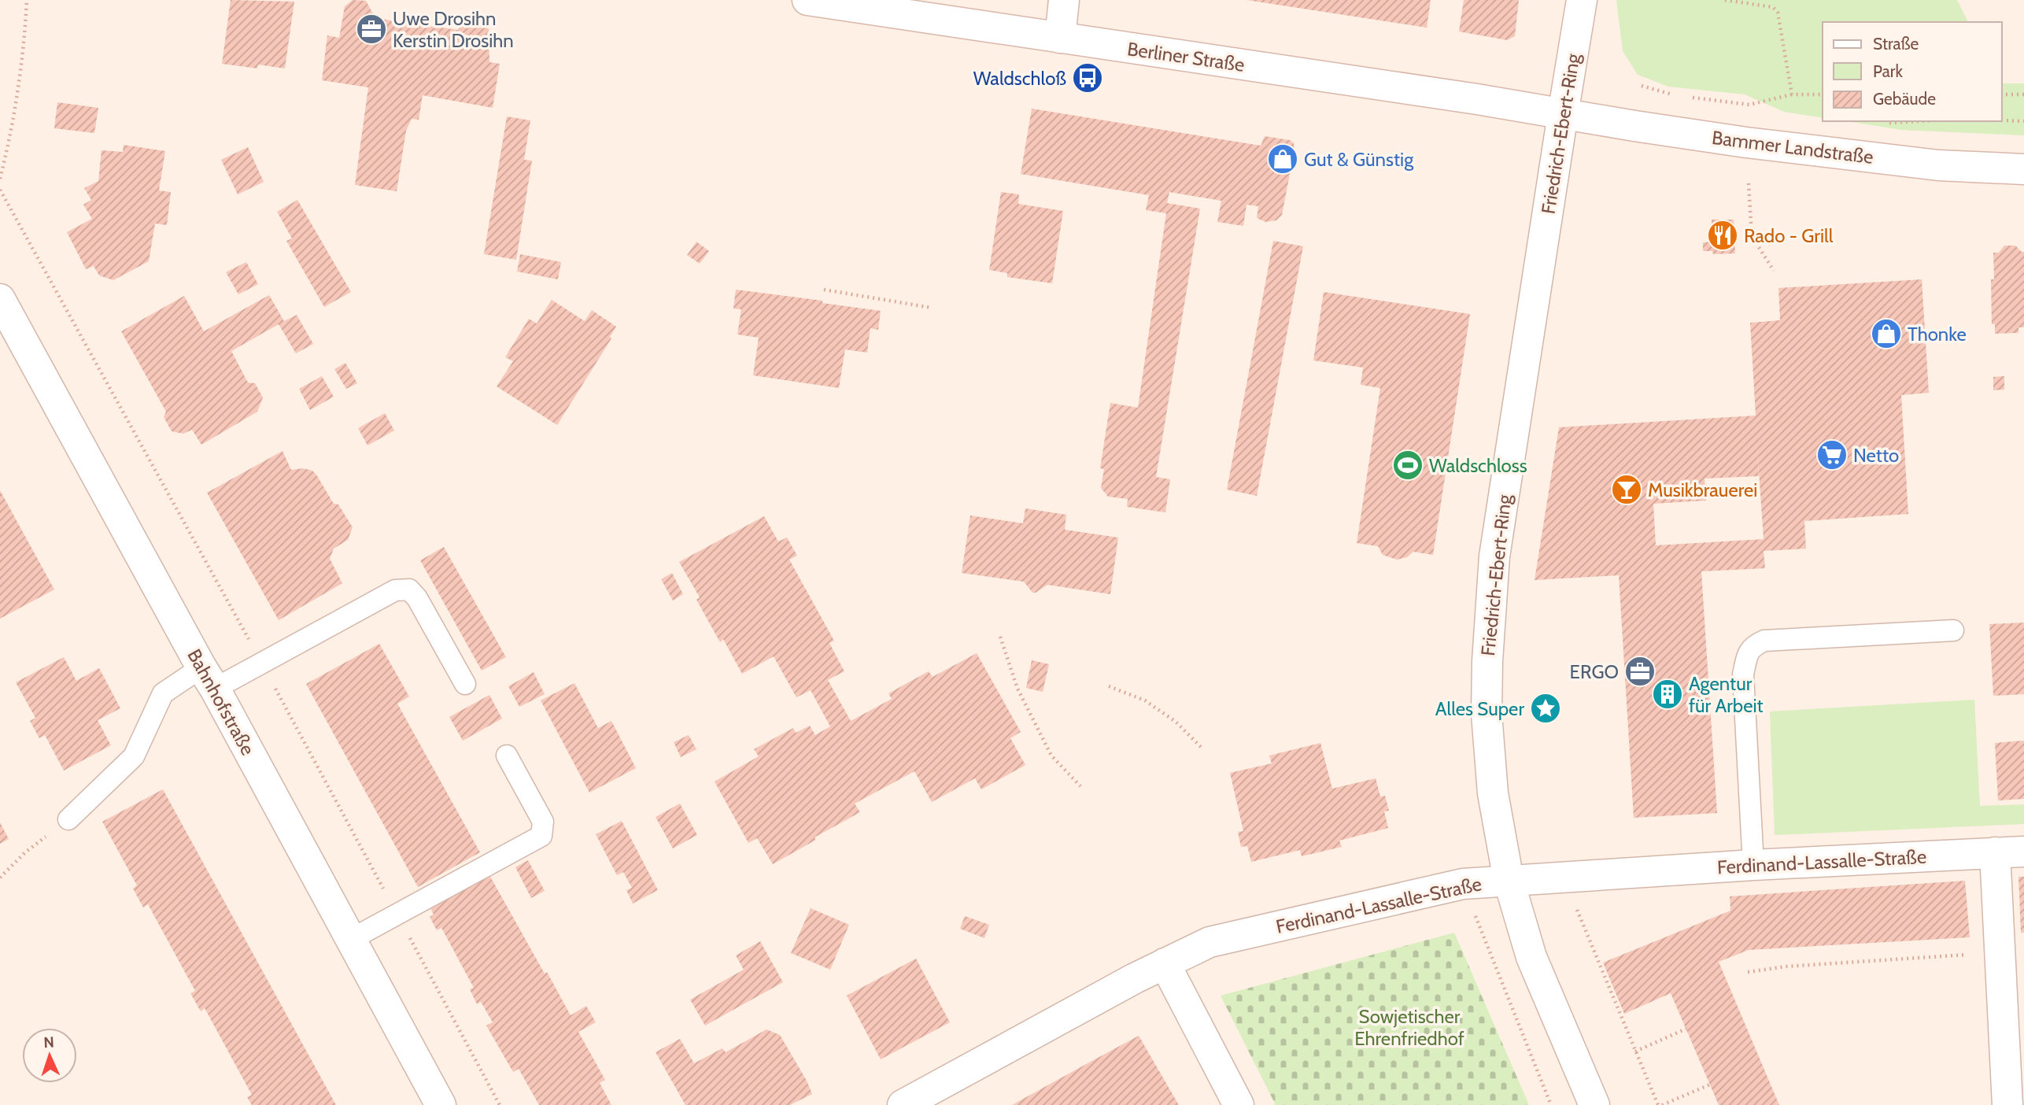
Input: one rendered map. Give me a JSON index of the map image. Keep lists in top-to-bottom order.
{
  "streets": {
    "street": [
      "Berliner Straße",
      "Friedrich-Ebert-Ring",
      "Bammer Landstraße",
      "Bahnhofstraße",
      "Ferdinand-Lassalle-Straße"
    ]
  },
  "crossings": [
    ["Berliner Straße", "Friedrich-Ebert-Ring"],
    ["Berliner Straße", "Bammer Landstraße"],
    ["Friedrich-Ebert-Ring", "Bammer Landstraße"],
    ["Friedrich-Ebert-Ring", "Ferdinand-Lassalle-Straße"]
  ],
  "parks": ["Sowjetischer Ehrenfriedhof"],
  "places": {
    "office": ["Uwe Drosihn Kerstin Drosihn", "ERGO"],
    "bus stop": ["Waldschloß"],
    "shop": ["Gut & Günstig", "Thonke"],
    "restaurant": ["Rado - Grill"],
    "supermarket": ["Netto"],
    "sports": ["Waldschloss"],
    "bar": ["Musikbrauerei"],
    "building": ["Agentur für Arbeit"],
    "place": ["Alles Super"]
  },
  "legend": ["Straße", "Park", "Gebäude"],
  "north": "top"
}
